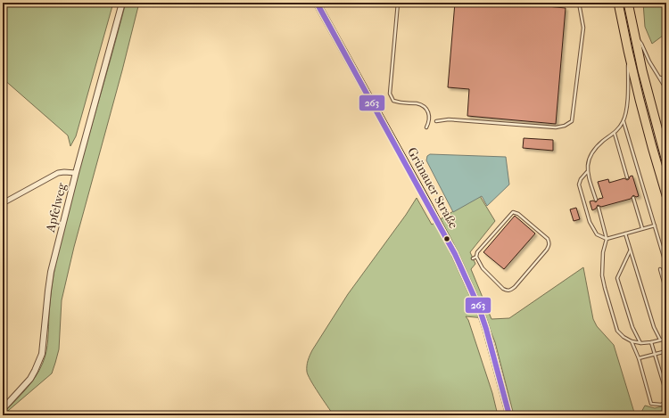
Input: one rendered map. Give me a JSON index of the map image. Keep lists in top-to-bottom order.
{
  "streets": {
    "main road": ["Grünauer Straße"],
    "street": ["Apfelweg"]
  },
  "lines": ["transit line 263"]
}
